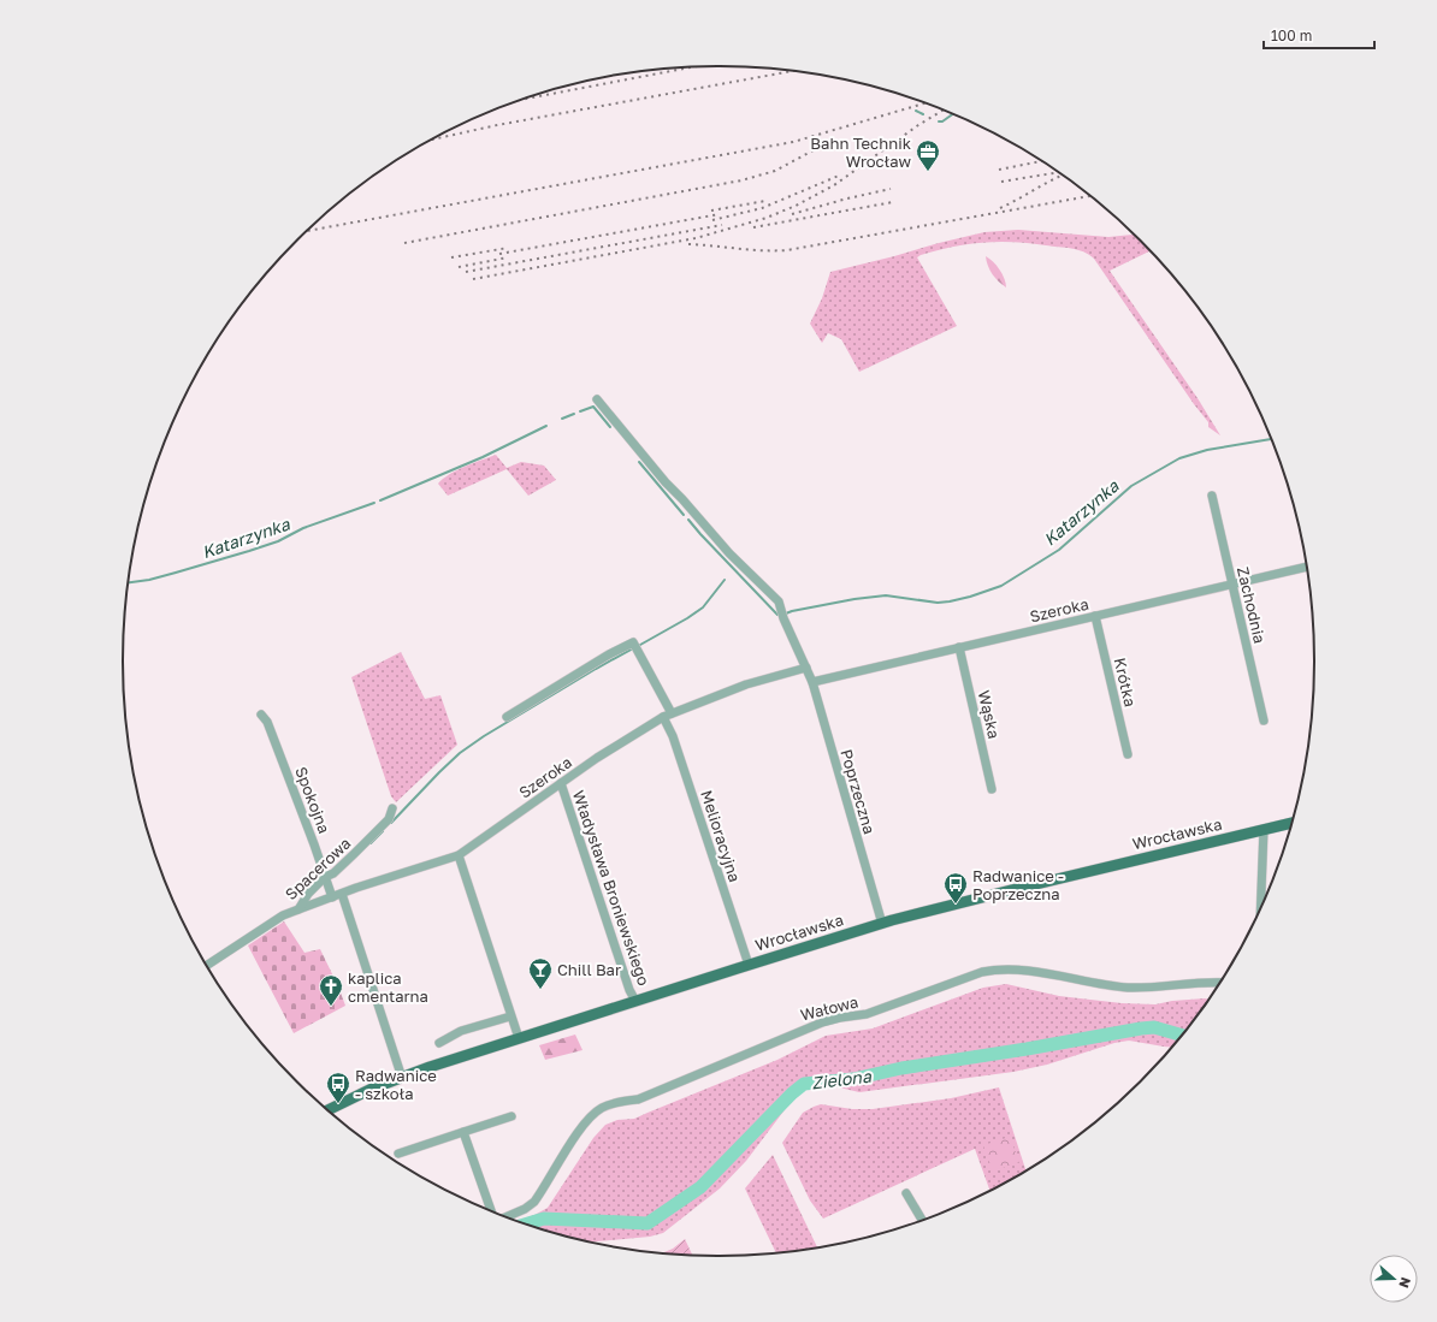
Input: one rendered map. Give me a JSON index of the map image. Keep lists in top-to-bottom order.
{
  "streets": {
    "main road": ["Wrocławska"],
    "street": [
      "Zachodnia",
      "Szeroka",
      "Krótka",
      "Wąska",
      "Poprzeczna",
      "Spokojna",
      "Melioracyjna",
      "Spacerowa",
      "Władysława Broniewskiego",
      "Wałowa"
    ]
  },
  "crossings": [
    ["Zachodnia", "Szeroka"],
    ["Szeroka", "Krótka"],
    ["Szeroka", "Wąska"],
    ["Szeroka", "Poprzeczna"],
    ["Szeroka", "Spokojna"],
    ["Szeroka", "Melioracyjna"],
    ["Szeroka", "Spacerowa"],
    ["Szeroka", "Władysława Broniewskiego"],
    ["Poprzeczna", "Wrocławska"],
    ["Spokojna", "Spacerowa"],
    ["Wrocławska", "Melioracyjna"],
    ["Wrocławska", "Władysława Broniewskiego"]
  ],
  "water": ["Katarzynka", "Zielona"],
  "places": {
    "office": ["Bahn Technik Wrocław"],
    "bus stop": ["Radwanice - Poprzeczna", "Radwanice - szkoła"],
    "bar": ["Chill Bar"],
    "church": ["kaplica cmentarna"]
  },
  "scale_bar": "100 m",
  "north": "right"
}
